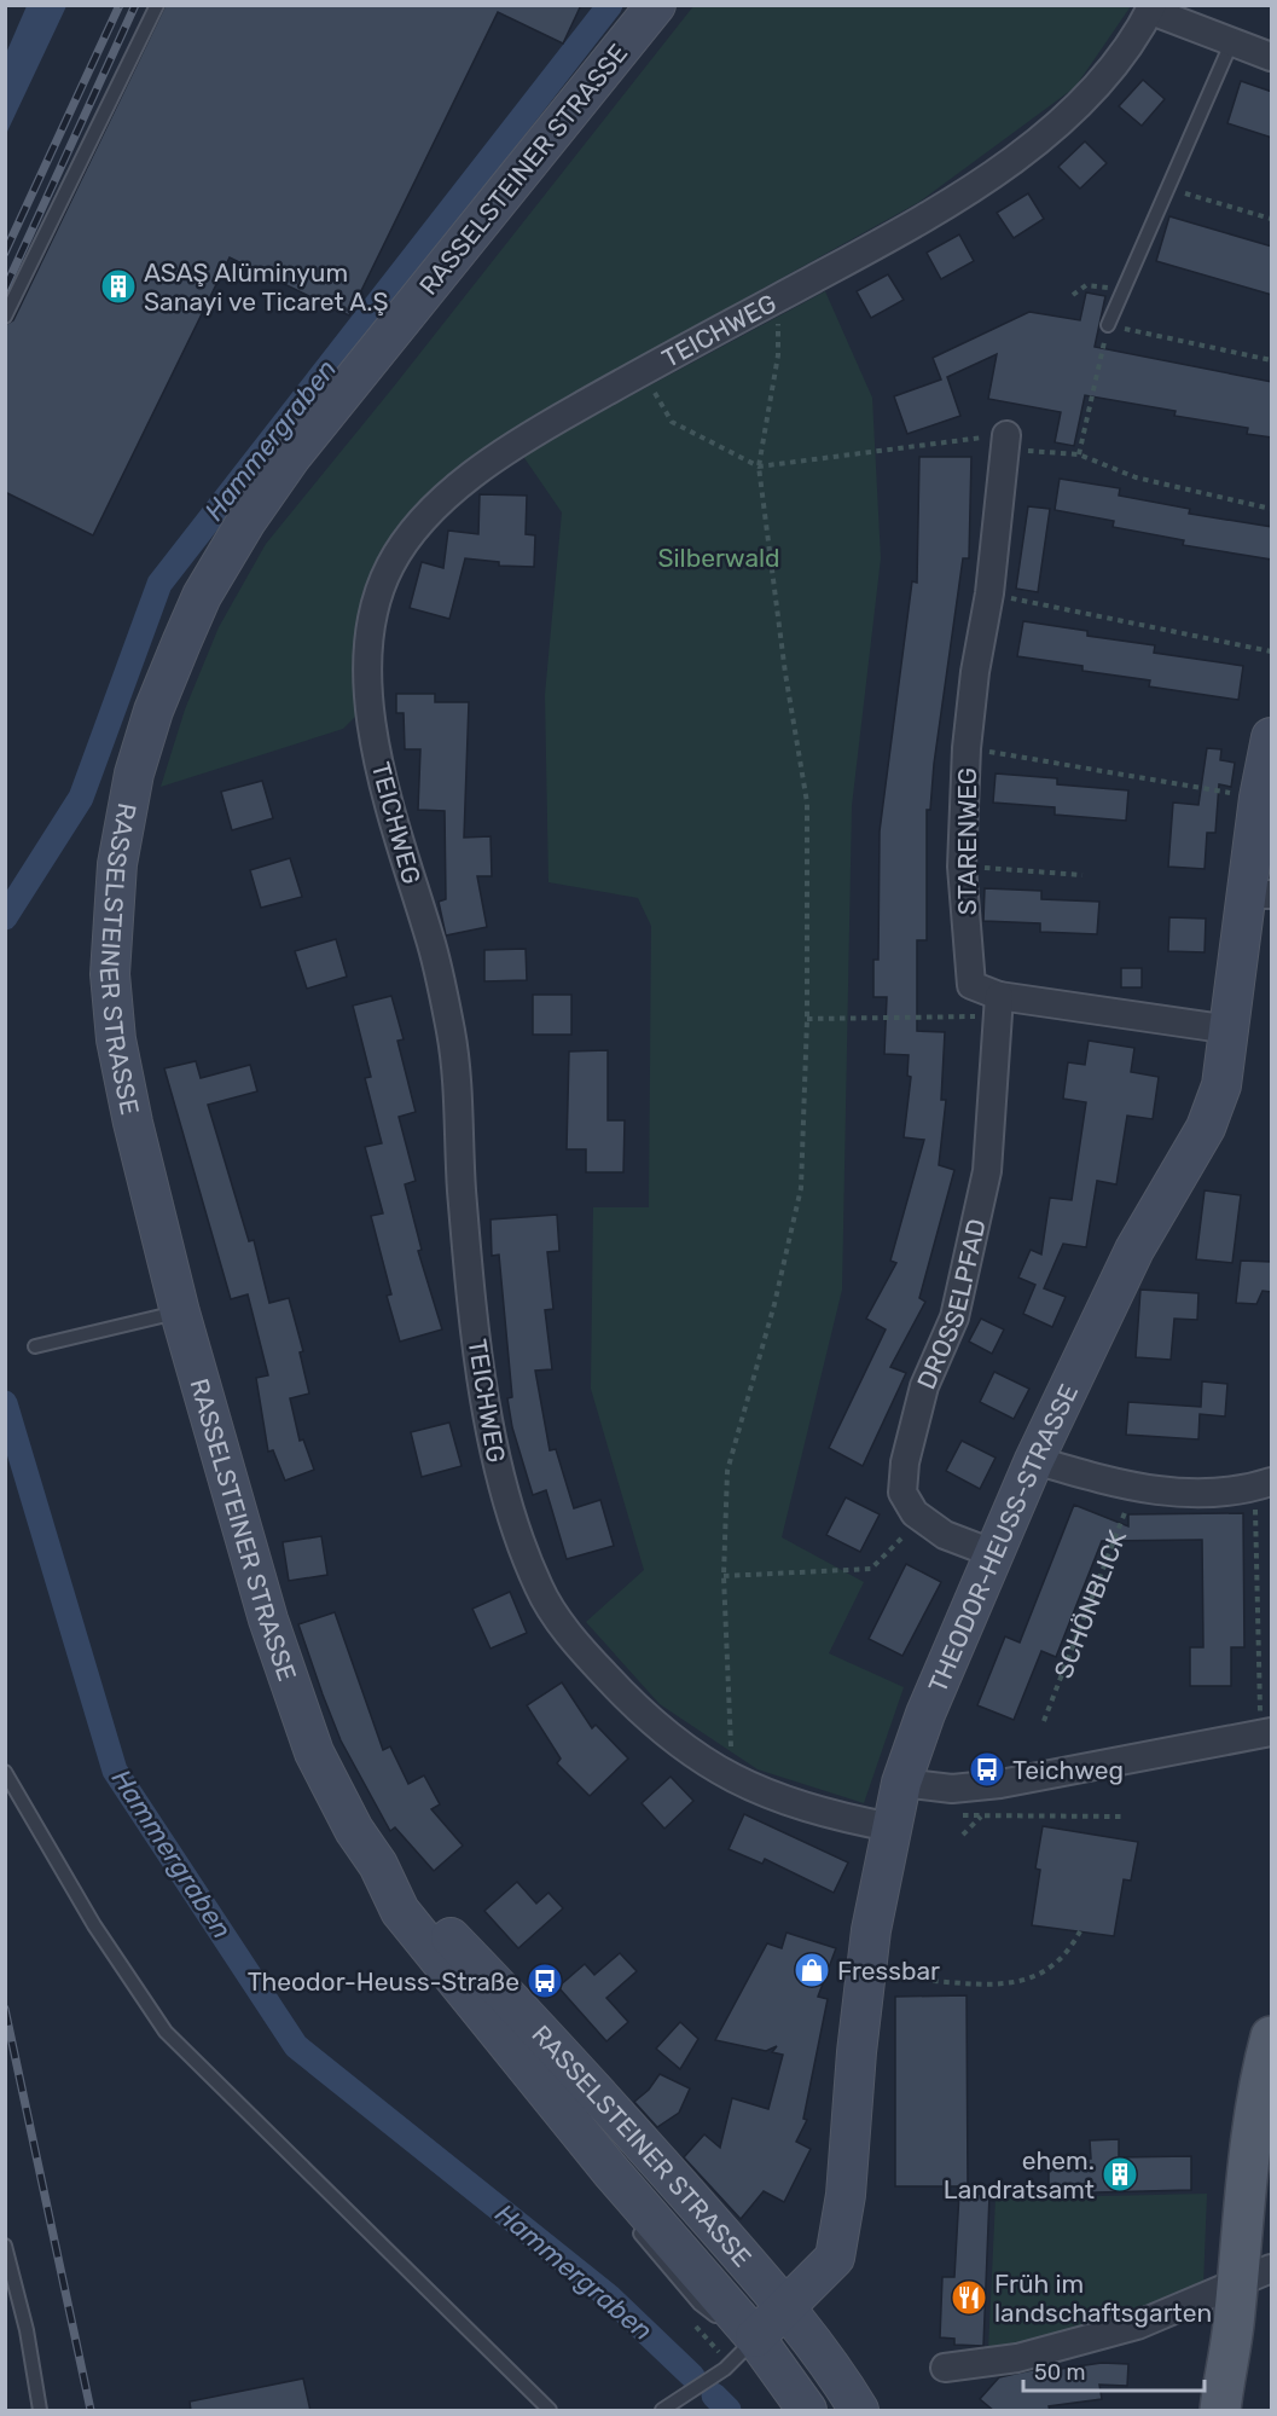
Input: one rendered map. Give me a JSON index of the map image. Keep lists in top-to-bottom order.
{
  "streets": {
    "main road": ["RASSELSTEINER STRASSE", "THEODOR-HEUSS-STRASSE"],
    "street": ["TEICHWEG", "STARENWEG", "DROSSELPFAD"],
    "path": ["SCHÖNBLICK"]
  },
  "crossings": [
    ["RASSELSTEINER STRASSE", "THEODOR-HEUSS-STRASSE"],
    ["TEICHWEG", "THEODOR-HEUSS-STRASSE"],
    ["STARENWEG", "DROSSELPFAD"],
    ["STARENWEG", "THEODOR-HEUSS-STRASSE"],
    ["DROSSELPFAD", "THEODOR-HEUSS-STRASSE"]
  ],
  "water": ["Hammergraben"],
  "parks": ["Silberwald"],
  "places": {
    "building": ["ASAŞ Alüminyum Sanayi ve Ticaret A.Ş", "ehem. Landratsamt"],
    "bus stop": ["Teichweg", "Theodor-Heuss-Straße"],
    "shop": ["Fressbar"],
    "restaurant": ["Früh im landschaftsgarten"]
  },
  "scale_bar": "50 m"
}
